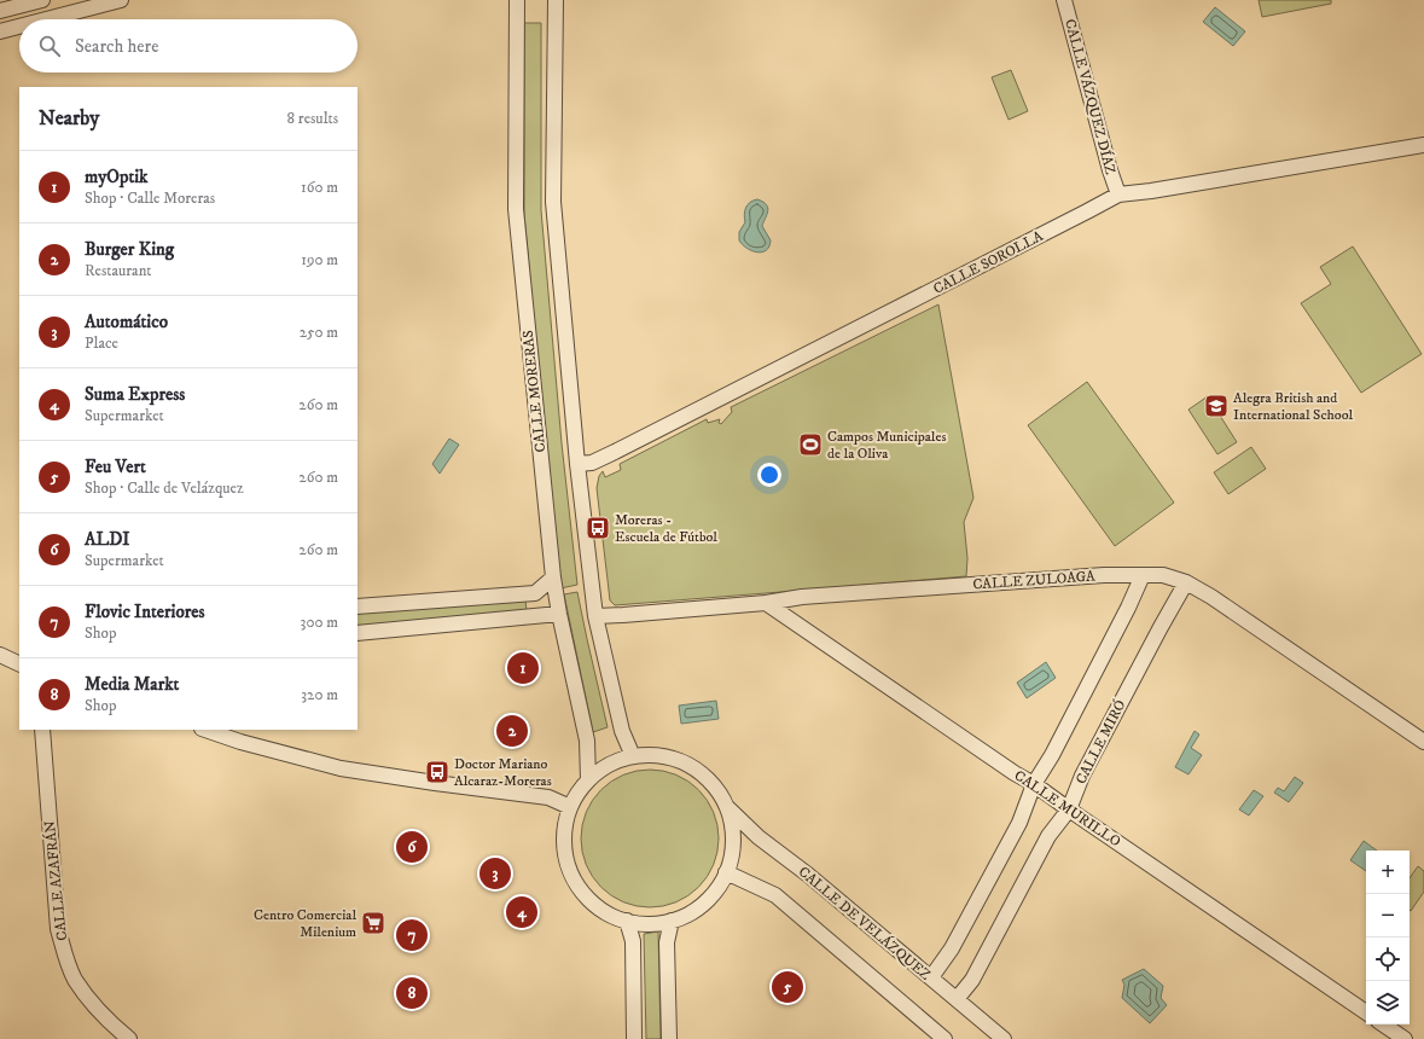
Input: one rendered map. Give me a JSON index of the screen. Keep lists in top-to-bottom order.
{
  "streets": {
    "street": [
      "CALLE VÁZQUEZ DÍAZ",
      "CALLE SOROLLA",
      "CALLE MORERAS",
      "CALLE ZULOAGA",
      "CALLE MIRÓ",
      "CALLE MURILLO",
      "CALLE AZAFRÁN",
      "CALLE DE VELÁZQUEZ"
    ]
  },
  "crossings": [
    ["CALLE VÁZQUEZ DÍAZ", "CALLE SOROLLA"],
    ["CALLE MORERAS", "CALLE DE VELÁZQUEZ"],
    ["CALLE ZULOAGA", "CALLE MIRÓ"],
    ["CALLE ZULOAGA", "CALLE MURILLO"],
    ["CALLE MIRÓ", "CALLE MURILLO"],
    ["CALLE MIRÓ", "CALLE DE VELÁZQUEZ"]
  ],
  "places": {
    "school or university": ["Alegra British and International School"],
    "sports": ["Campos Municipales de la Oliva"],
    "bus stop": ["Moreras - Escuela de Fútbol", "Doctor Mariano Alcaraz-Moreras"],
    "supermarket": ["Centro Comercial Milenium"]
  },
  "page": {
    "search": "Search here",
    "heading": ["Nearby", "8 results"],
    "list": [
      {
        "mark": "1",
        "name": "myOptik",
        "note": "Shop · Calle Moreras",
        "value": "160 m"
      },
      {
        "mark": "2",
        "name": "Burger King",
        "note": "Restaurant",
        "value": "190 m"
      },
      {
        "mark": "3",
        "name": "Automático",
        "note": "Place",
        "value": "250 m"
      },
      {
        "mark": "4",
        "name": "Suma Express",
        "note": "Supermarket",
        "value": "260 m"
      },
      {
        "mark": "5",
        "name": "Feu Vert",
        "note": "Shop · Calle de Velázquez",
        "value": "260 m"
      },
      {
        "mark": "6",
        "name": "ALDI",
        "note": "Supermarket",
        "value": "260 m"
      },
      {
        "mark": "7",
        "name": "Flovic Interiores",
        "note": "Shop",
        "value": "300 m"
      },
      {
        "mark": "8",
        "name": "Media Markt",
        "note": "Shop",
        "value": "320 m"
      }
    ],
    "pins": [
      "1",
      "2",
      "6",
      "3",
      "4",
      "7",
      "5",
      "8"
    ],
    "map_buttons": ["+", "−"]
  }
}
